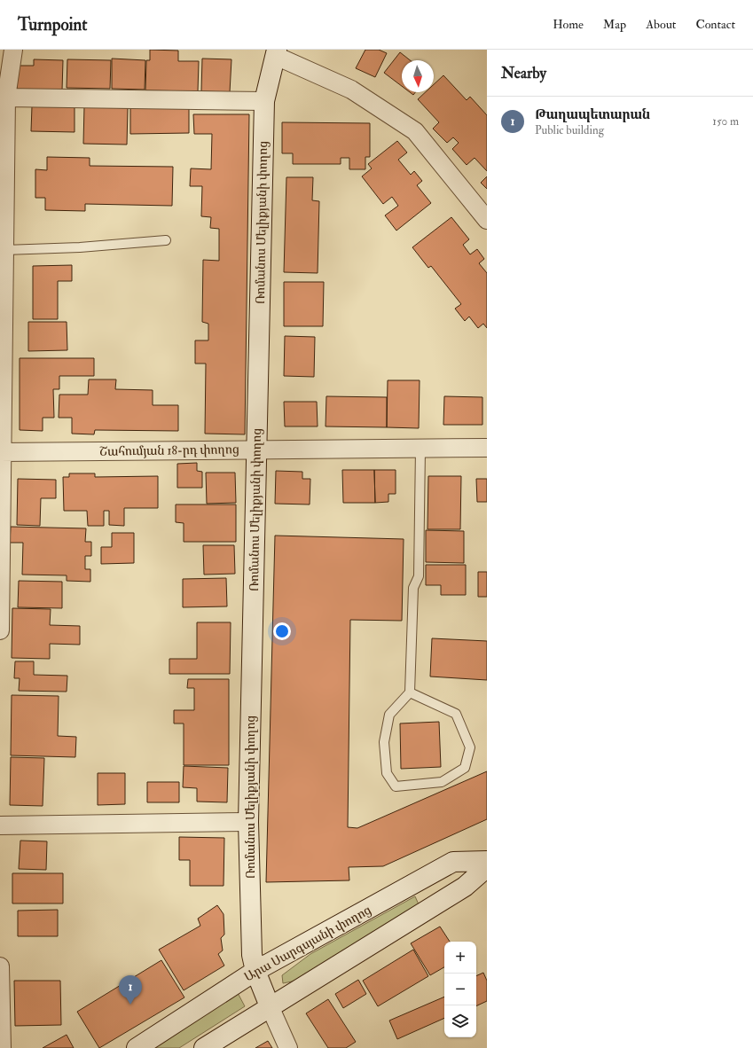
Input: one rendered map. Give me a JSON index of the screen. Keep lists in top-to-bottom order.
{
  "streets": {
    "street": ["Ռոմանոս Մելիքյանի փողոց", "Շահումյան 18-րդ փողոց", "Արա Սարգսյանի փողոց"]
  },
  "crossings": [
    ["Ռոմանոս Մելիքյանի փողոց", "Շահումյան 18-րդ փողոց"],
    ["Ռոմանոս Մելիքյանի փողոց", "Արա Սարգսյանի փողոց"]
  ],
  "north": "bottom",
  "page": {
    "header": "Turnpoint",
    "nav": [
      "Home",
      "Map",
      "About",
      "Contact"
    ],
    "heading": "Nearby",
    "list": [
      {
        "mark": "1",
        "name": "Թաղապետարան",
        "note": "Public building",
        "value": "150 m"
      }
    ],
    "map_buttons": ["+", "−"],
    "pins": "1"
  }
}
